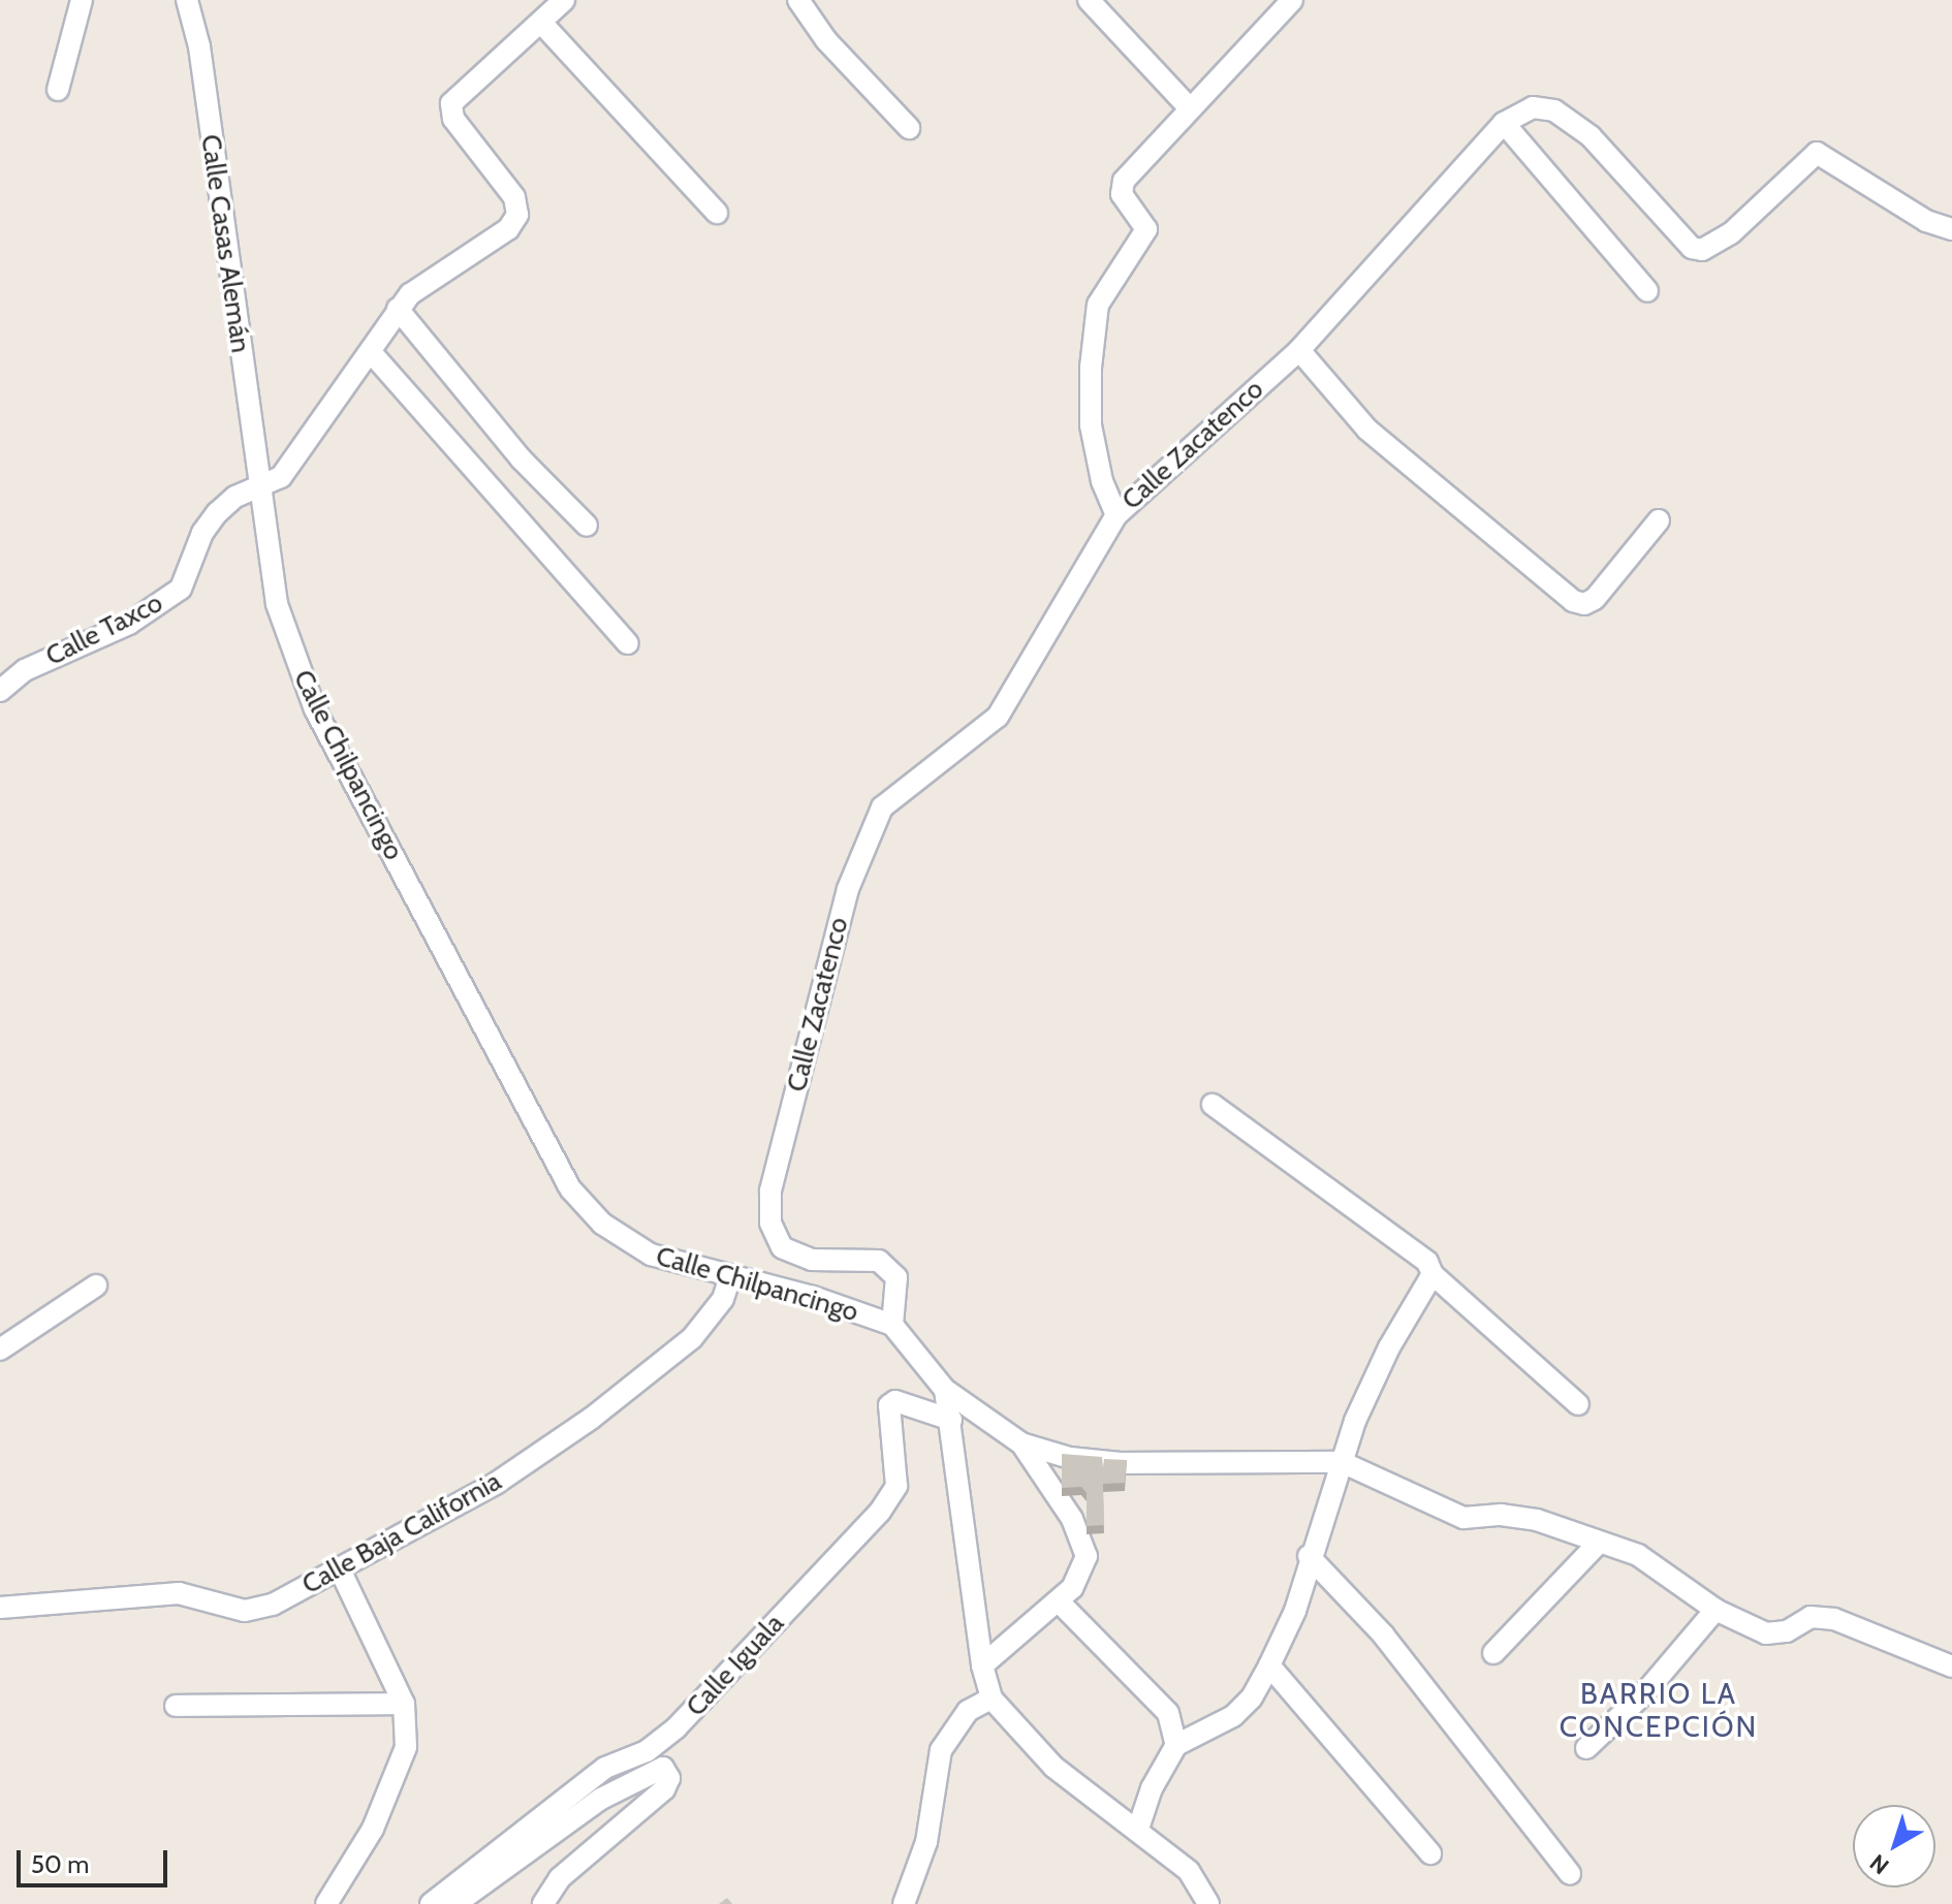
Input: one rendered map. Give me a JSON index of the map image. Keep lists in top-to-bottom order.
{
  "streets": {
    "street": [
      "Calle Casas Alemán",
      "Calle Zacatenco",
      "Calle Taxco",
      "Calle Chilpancingo",
      "Calle Baja California",
      "Calle Iguala"
    ]
  },
  "crossings": [
    ["Calle Casas Alemán", "Calle Taxco"],
    ["Calle Casas Alemán", "Calle Chilpancingo"],
    ["Calle Zacatenco", "Calle Chilpancingo"],
    ["Calle Taxco", "Calle Chilpancingo"],
    ["Calle Chilpancingo", "Calle Baja California"],
    ["Calle Chilpancingo", "Calle Iguala"]
  ],
  "districts": ["BARRIO LA CONCEPCIÓN"],
  "scale_bar": "50 m",
  "north": "bottom left"
}
